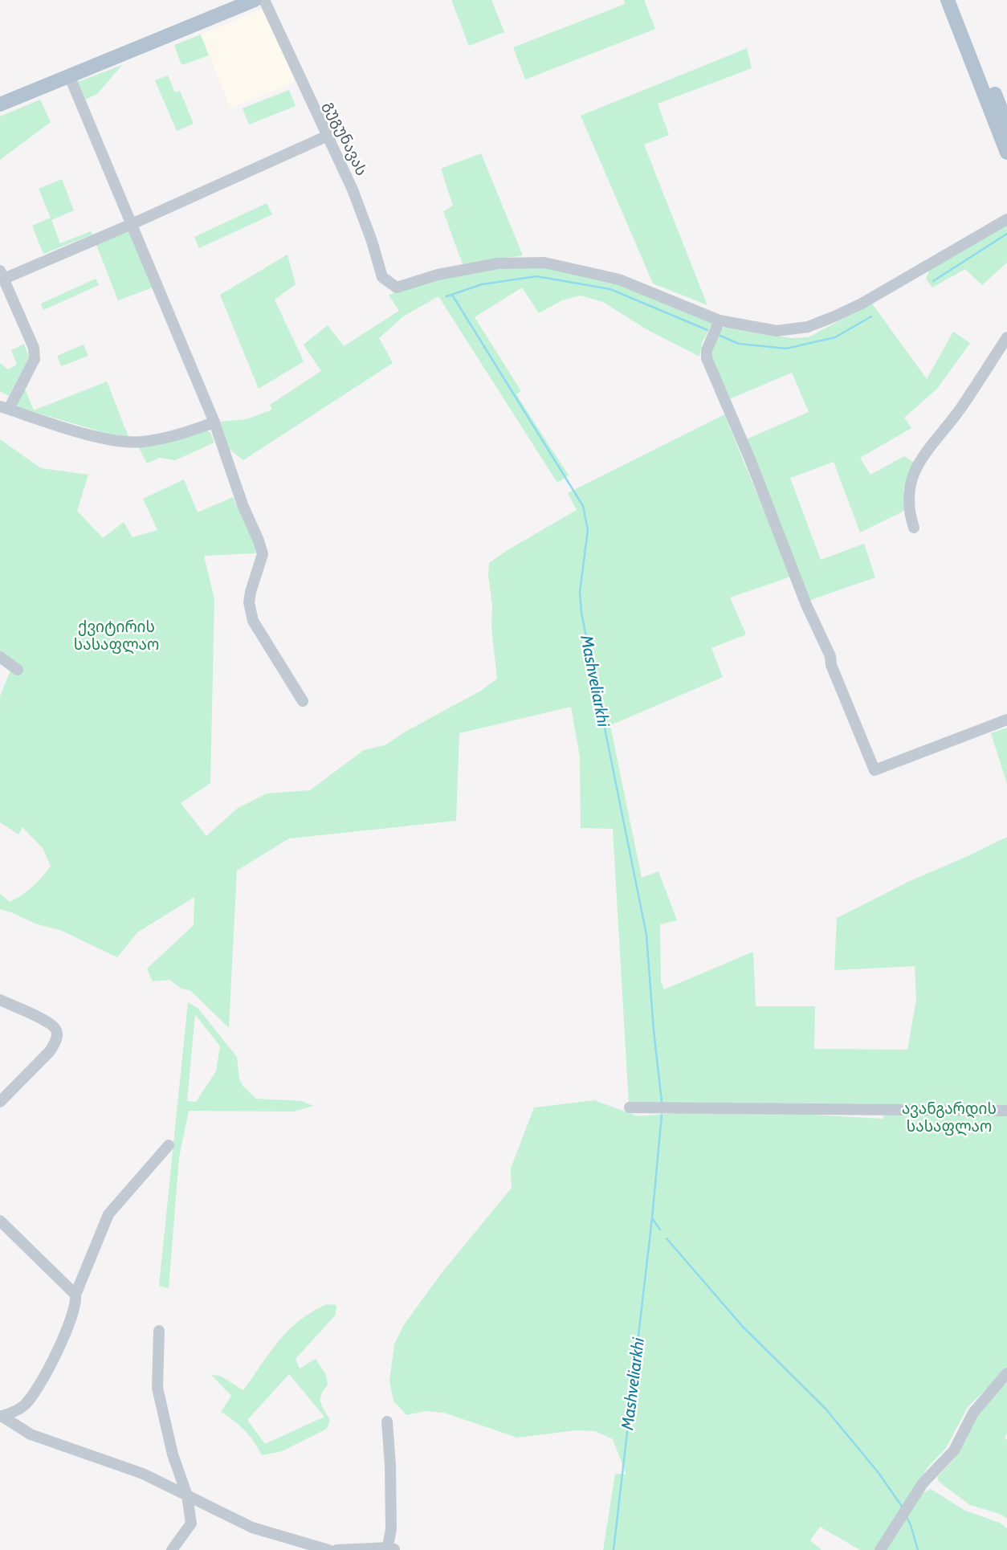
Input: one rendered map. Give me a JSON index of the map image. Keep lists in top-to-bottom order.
{
  "streets": {
    "street": ["გუგუნავას"]
  },
  "water": ["Mashveliarkhi"],
  "parks": ["ქვიტირის სასაფლაო", "ავანგარდის სასაფლაო"]
}
